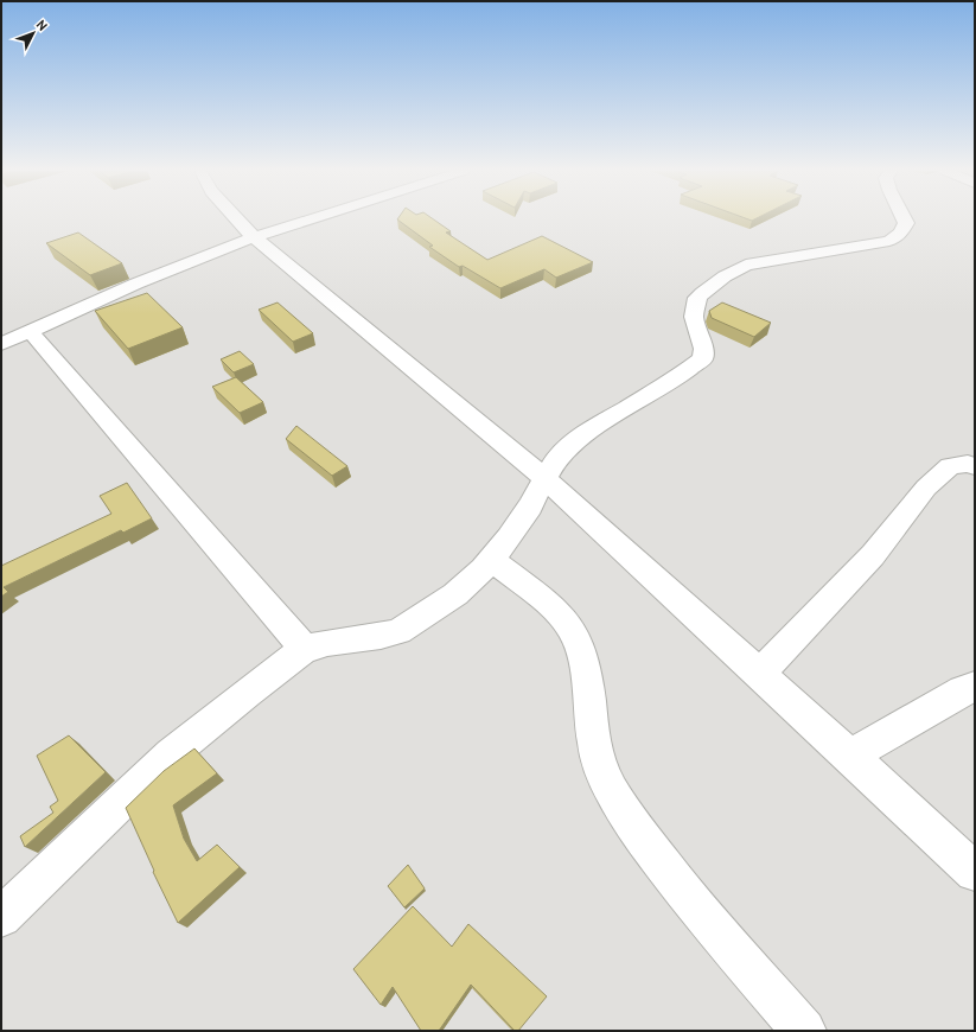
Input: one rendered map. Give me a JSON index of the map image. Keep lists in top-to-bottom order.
{
  "north": "top right"
}
